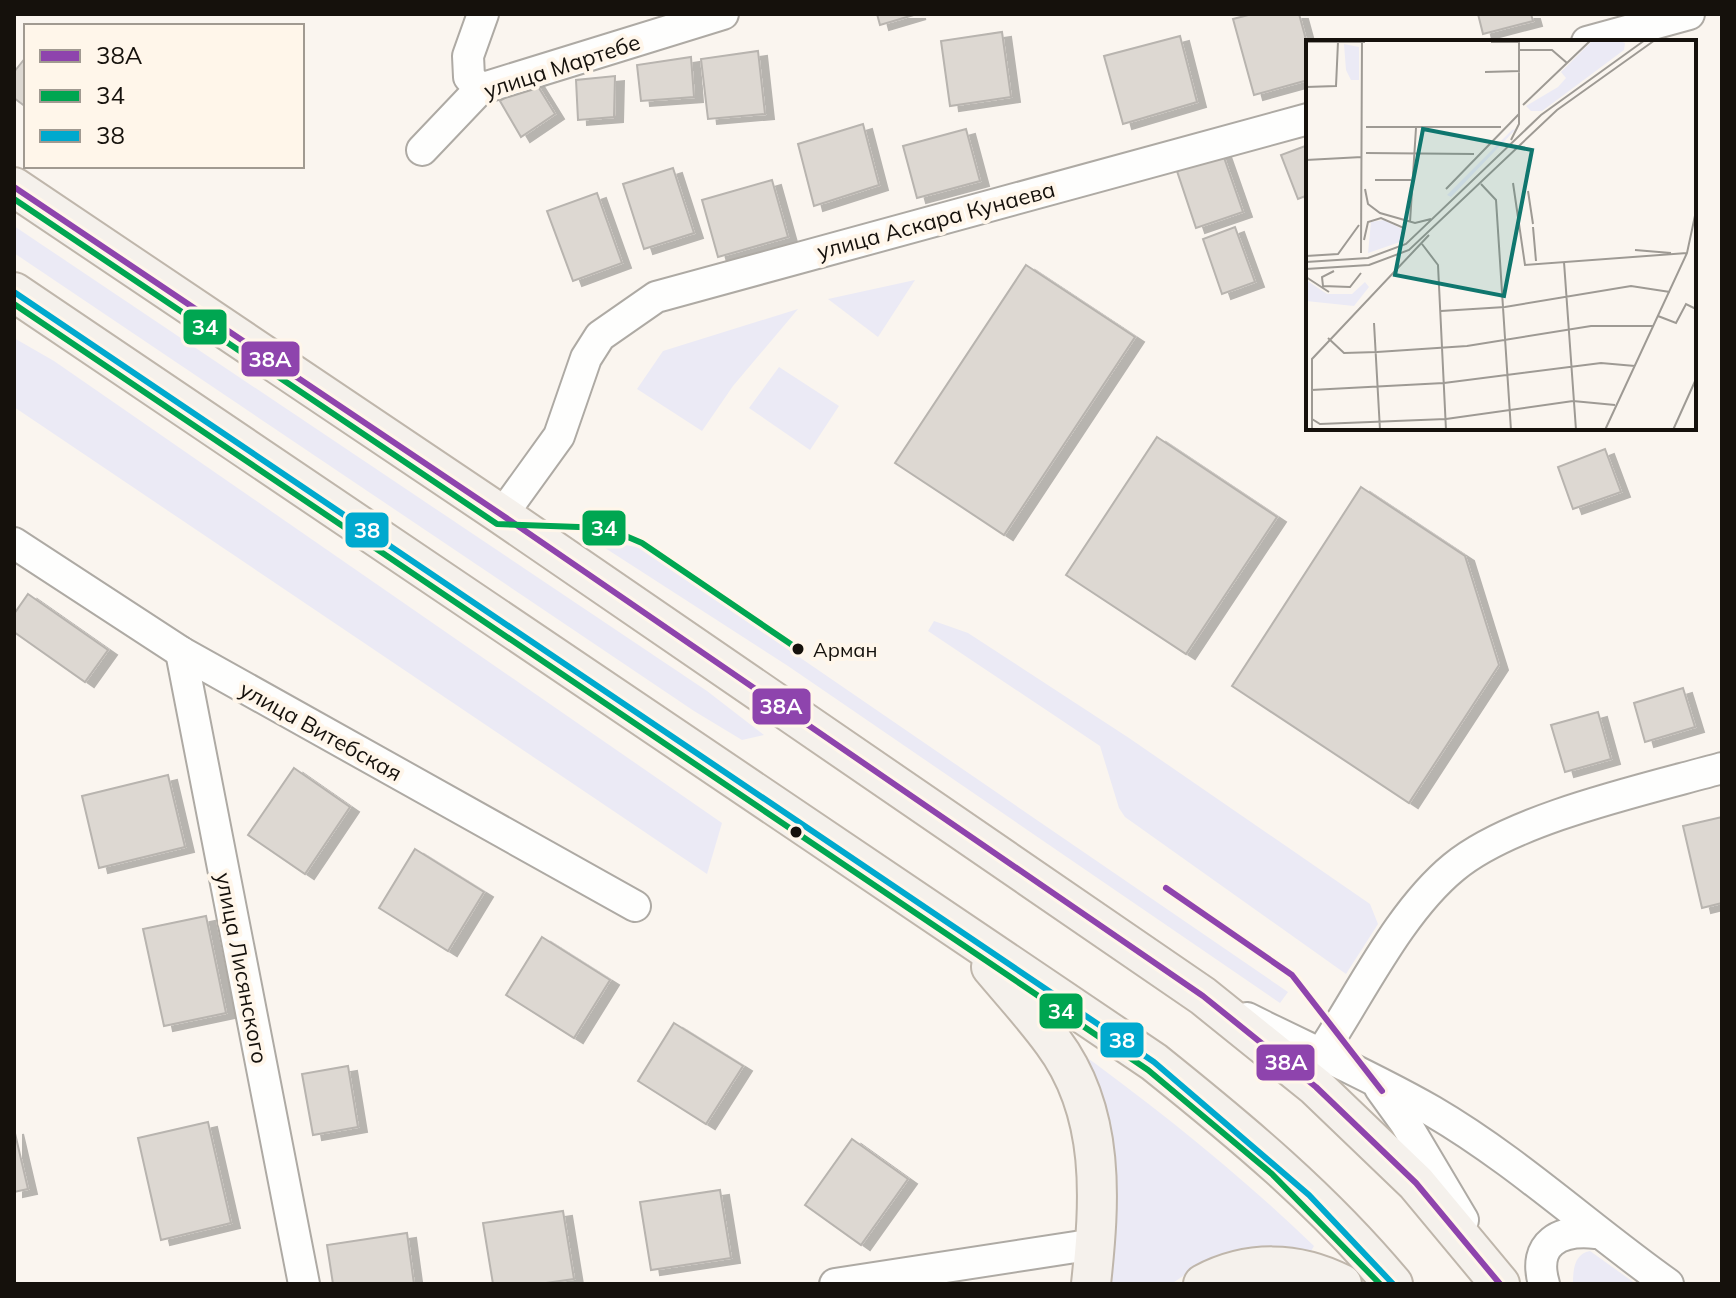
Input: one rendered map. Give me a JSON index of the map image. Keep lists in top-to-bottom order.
{
  "streets": {
    "street": [
      "улица Мартебе",
      "улица Аскара Кунаева",
      "улица Витебская",
      "улица Лисянского"
    ]
  },
  "crossings": [
    ["улица Витебская", "улица Лисянского"]
  ],
  "places": ["Арман"],
  "lines": ["transit line 38А", "transit line 34", "transit line 38"],
  "legend": ["38А", "34", "38"]
}
